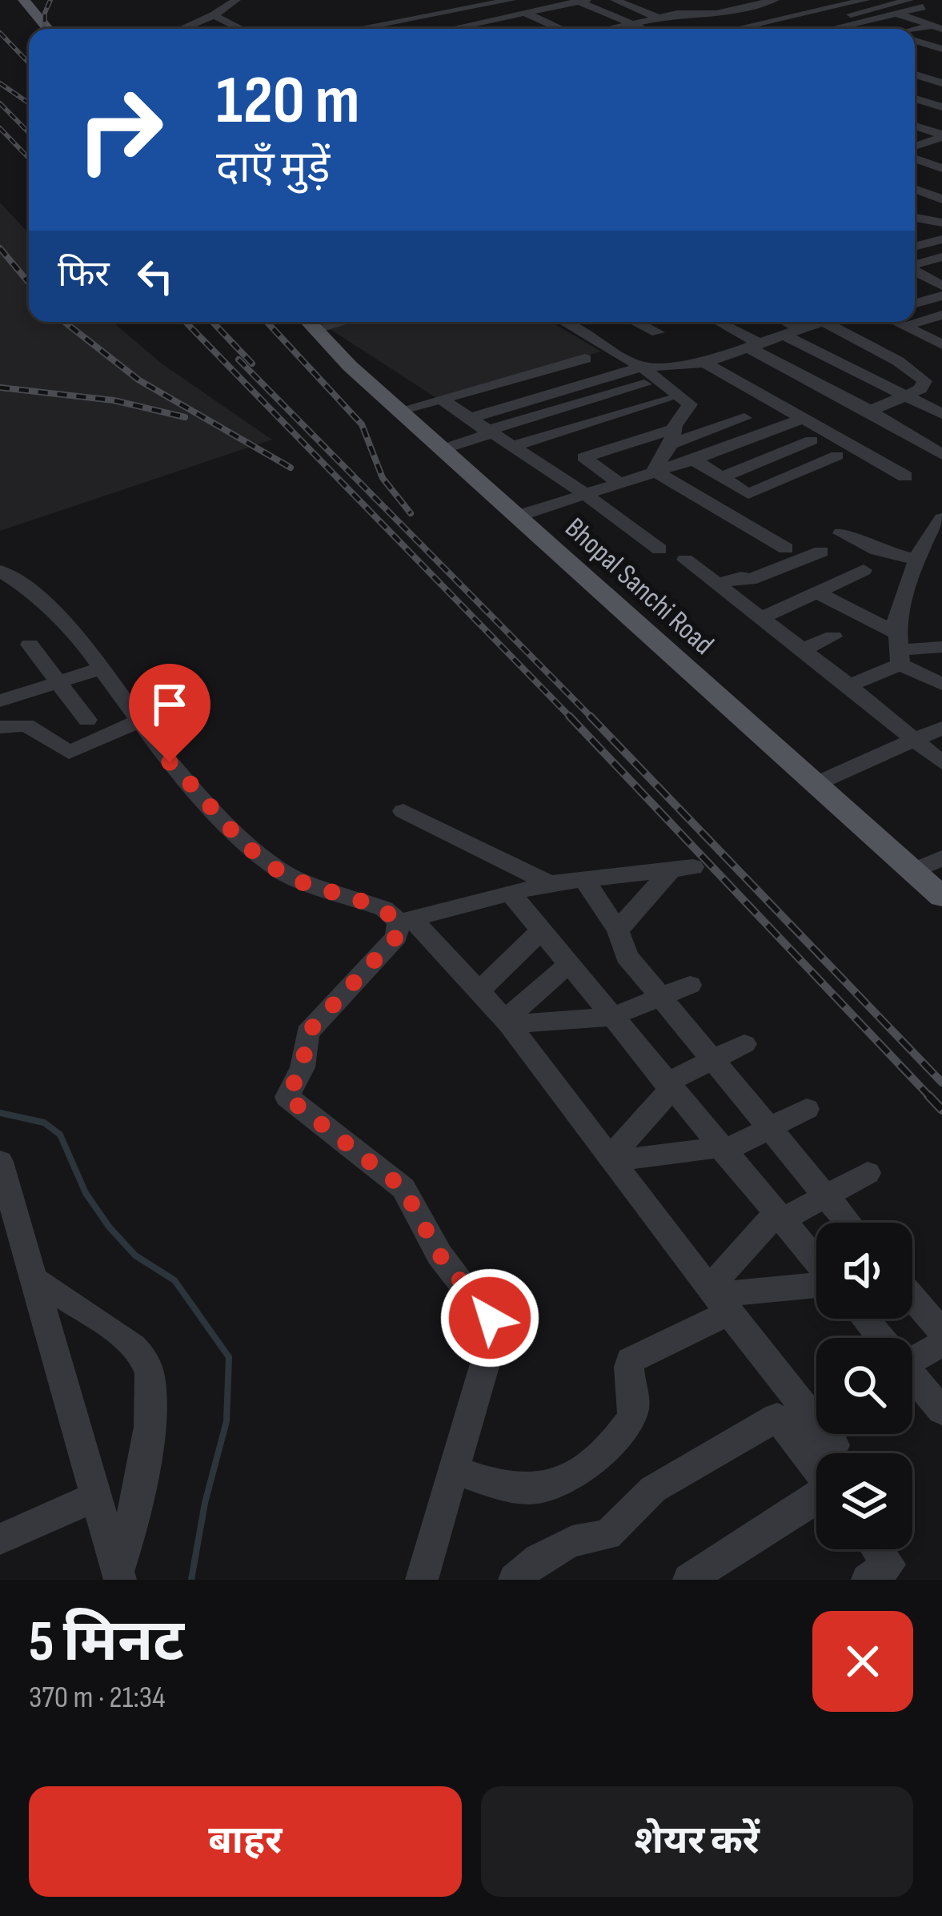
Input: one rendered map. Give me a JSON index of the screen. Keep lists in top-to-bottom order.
{
  "streets": {
    "main road": ["Bhopal Sanchi Road"]
  },
  "page": {
    "turn": ["120 m", "दाएँ मुड़ें"],
    "then": "फिर",
    "heading": ["5 मिनट", "370 m · 21:34"],
    "buttons": ["बाहर", "शेयर करें"]
  }
}
